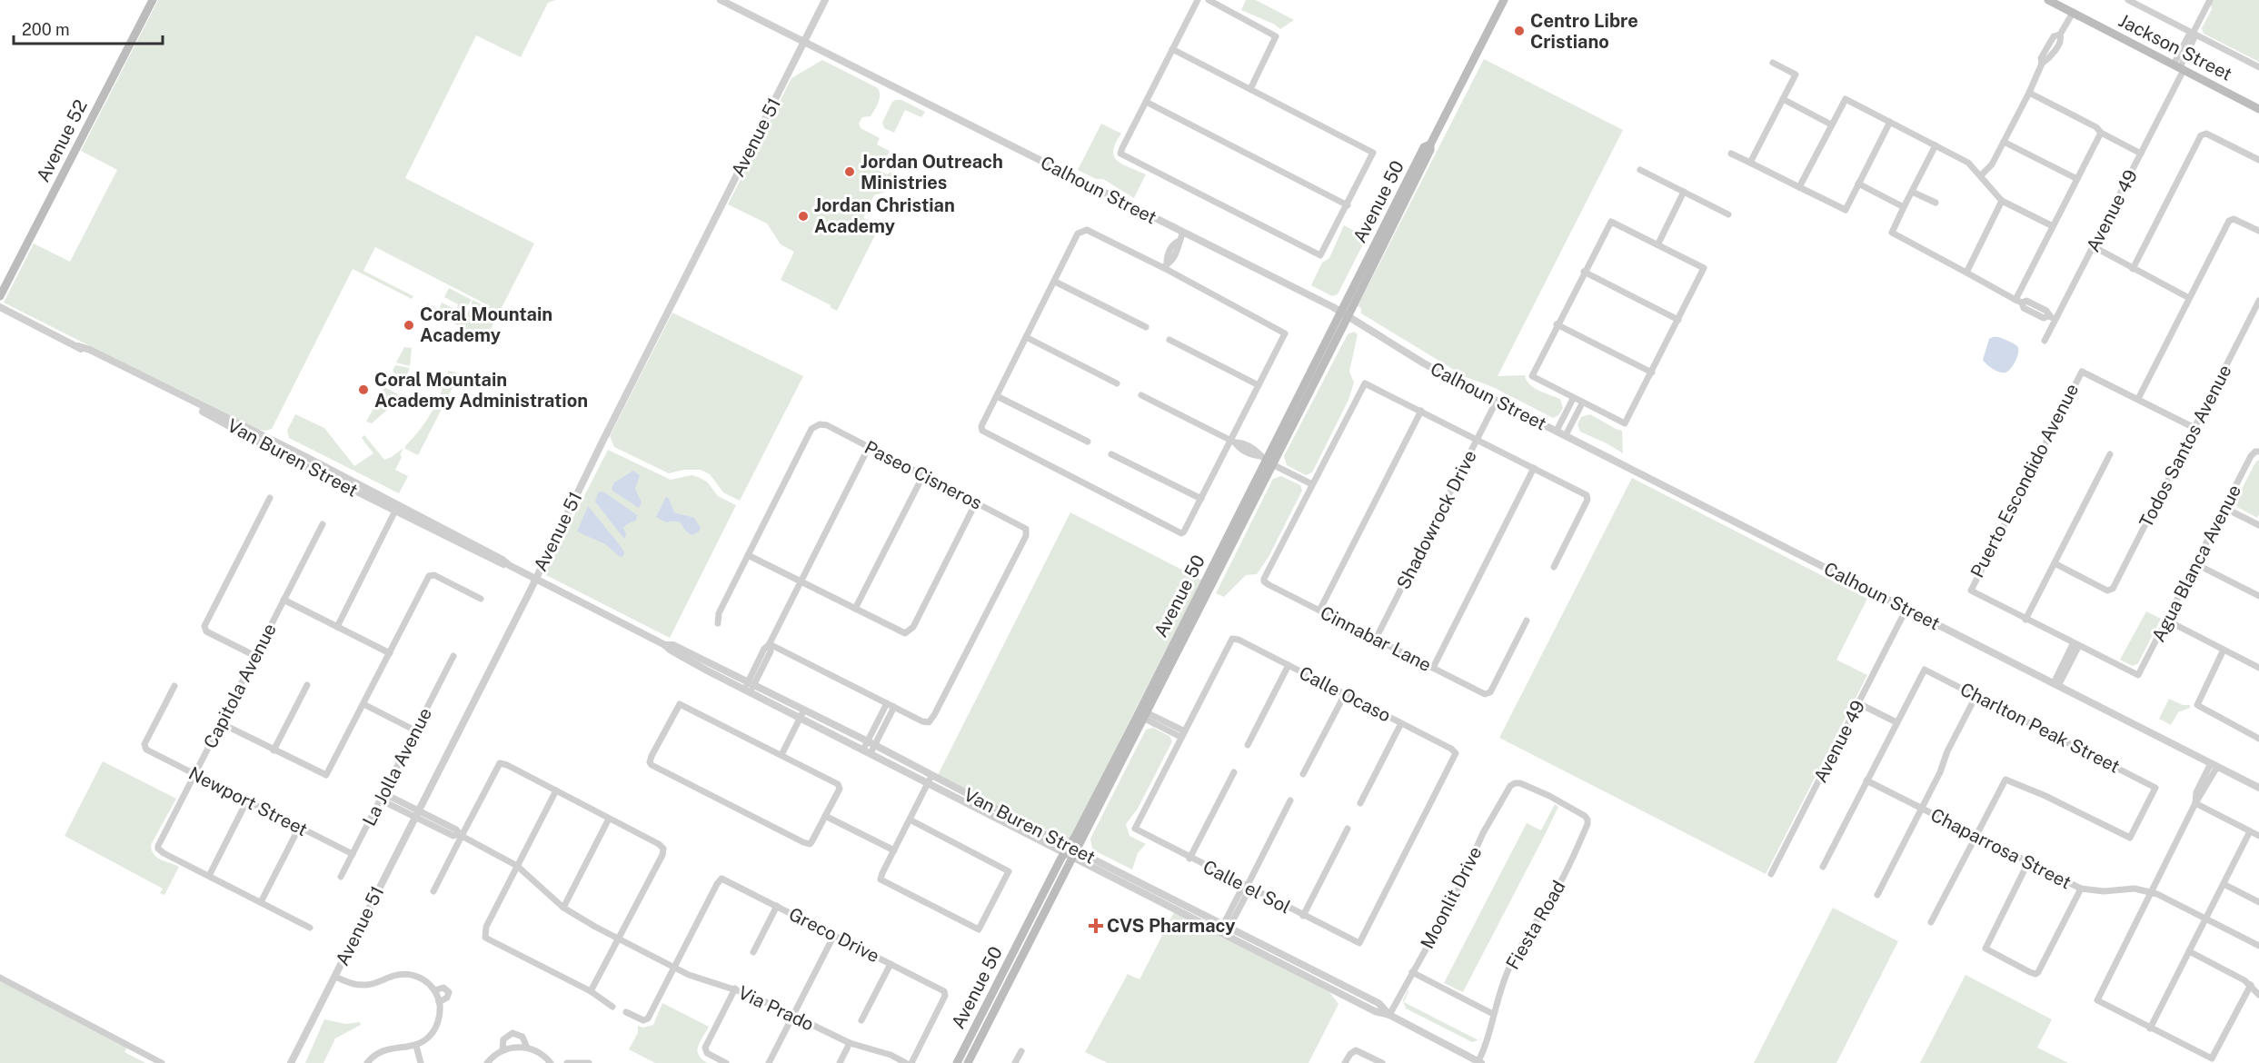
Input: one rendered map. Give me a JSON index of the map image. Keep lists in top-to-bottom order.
{
  "streets": {
    "main road": ["Jackson Street", "Avenue 52", "Avenue 50"],
    "street": [
      "Avenue 51",
      "Calhoun Street",
      "Avenue 49",
      "Todos Santos Avenue",
      "Van Buren Street",
      "Paseo Cisneros",
      "Puerto Escondido Avenue",
      "Shadowrock Drive",
      "Agua Blanca Avenue",
      "Cinnabar Lane",
      "Capitola Avenue",
      "Calle Ocaso",
      "Charlton Peak Street",
      "La Jolla Avenue",
      "Newport Street",
      "Chaparrosa Street",
      "Calle el Sol",
      "Moonlit Drive",
      "Fiesta Road",
      "Greco Drive",
      "Via Prado"
    ]
  },
  "crossings": [
    ["Jackson Street", "Avenue 49"],
    ["Avenue 51", "Calhoun Street"],
    ["Avenue 51", "Van Buren Street"],
    ["Avenue 51", "Via Prado"],
    ["Calhoun Street", "Avenue 50"],
    ["Calhoun Street", "Avenue 49"],
    ["Calhoun Street", "Shadowrock Drive"],
    ["Avenue 50", "Van Buren Street"],
    ["Van Buren Street", "Moonlit Drive"],
    ["Van Buren Street", "Fiesta Road"],
    ["Shadowrock Drive", "Cinnabar Lane"],
    ["Capitola Avenue", "Newport Street"],
    ["Calle Ocaso", "Calle el Sol"],
    ["Charlton Peak Street", "Chaparrosa Street"],
    ["La Jolla Avenue", "Newport Street"],
    ["La Jolla Avenue", "Via Prado"],
    ["Moonlit Drive", "Fiesta Road"],
    ["Greco Drive", "Via Prado"]
  ],
  "places": {
    "other": [
      "Centro Libre Cristiano",
      "Jordan Outreach Ministries",
      "Jordan Christian Academy",
      "Coral Mountain Academy",
      "Coral Mountain Academy Administration"
    ],
    "health": ["CVS Pharmacy"]
  },
  "scale_bar": "200 m"
}
